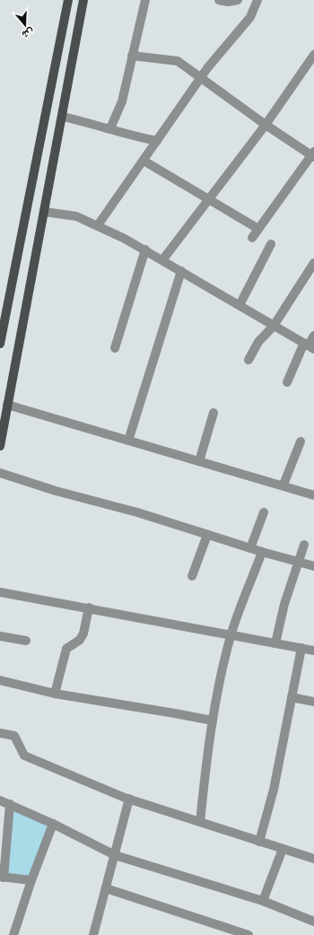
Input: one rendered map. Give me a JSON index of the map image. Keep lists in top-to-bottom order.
{
  "north": "bottom"
}
